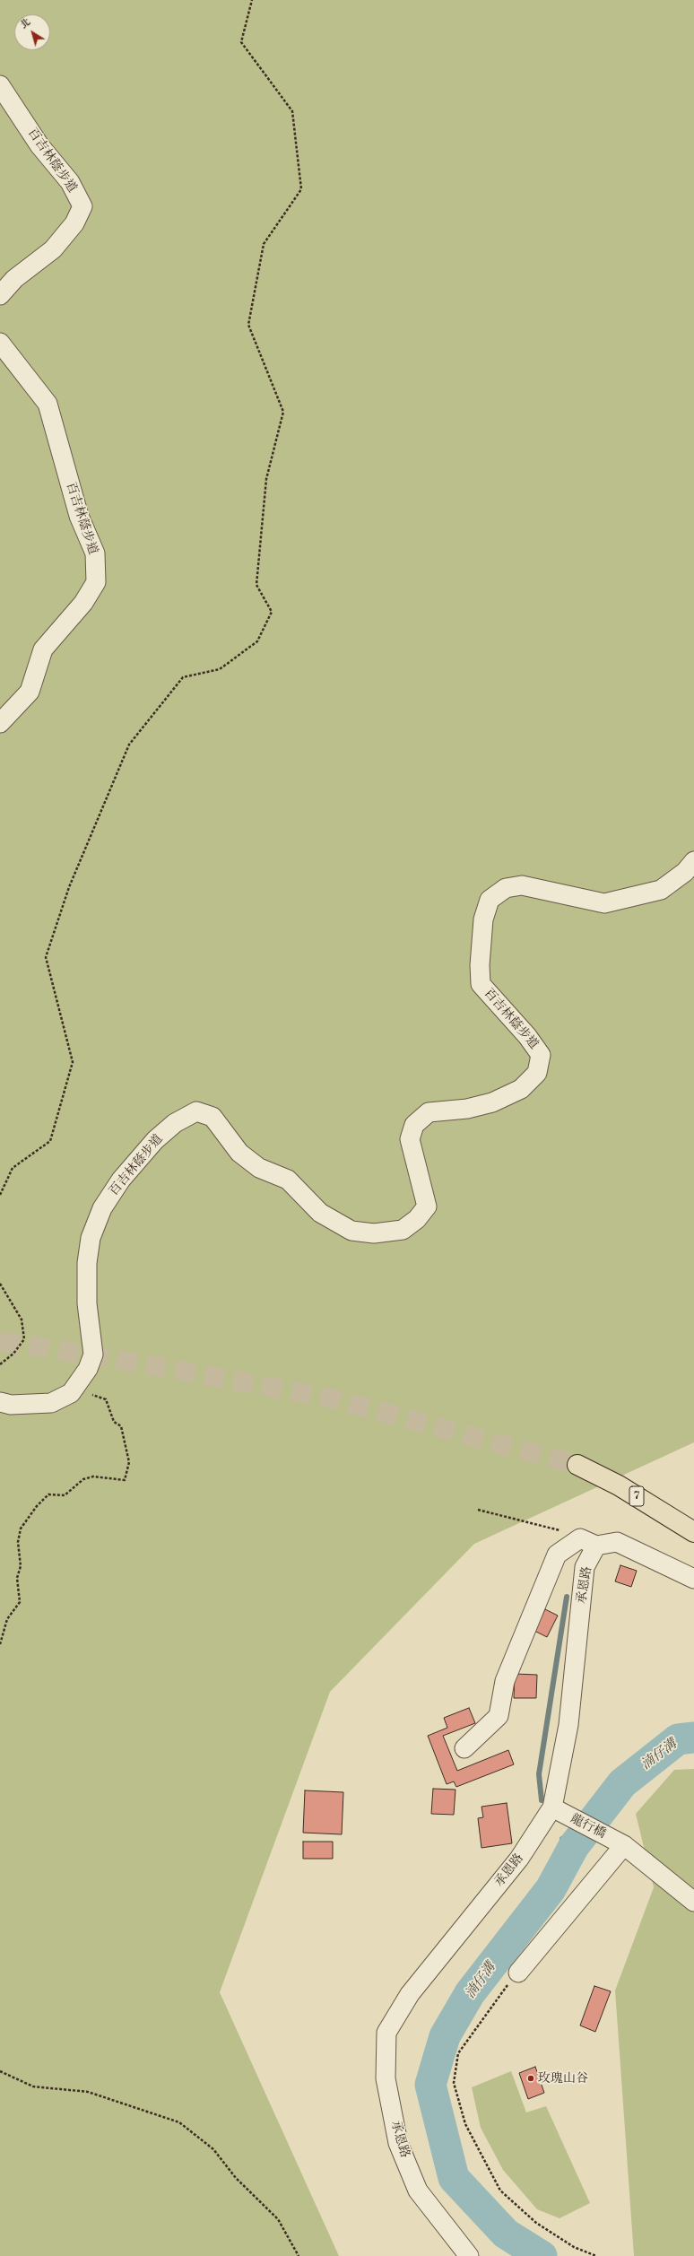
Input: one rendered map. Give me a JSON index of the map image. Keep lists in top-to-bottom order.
{
  "streets": {
    "main road": ["7"],
    "street": ["百吉林蔭步道", "承恩路", "龍行橋"]
  },
  "crossings": [
    ["承恩路", "龍行橋"]
  ],
  "water": ["湳仔溝"],
  "places": ["玫瑰山谷"],
  "north": "top left"
}
